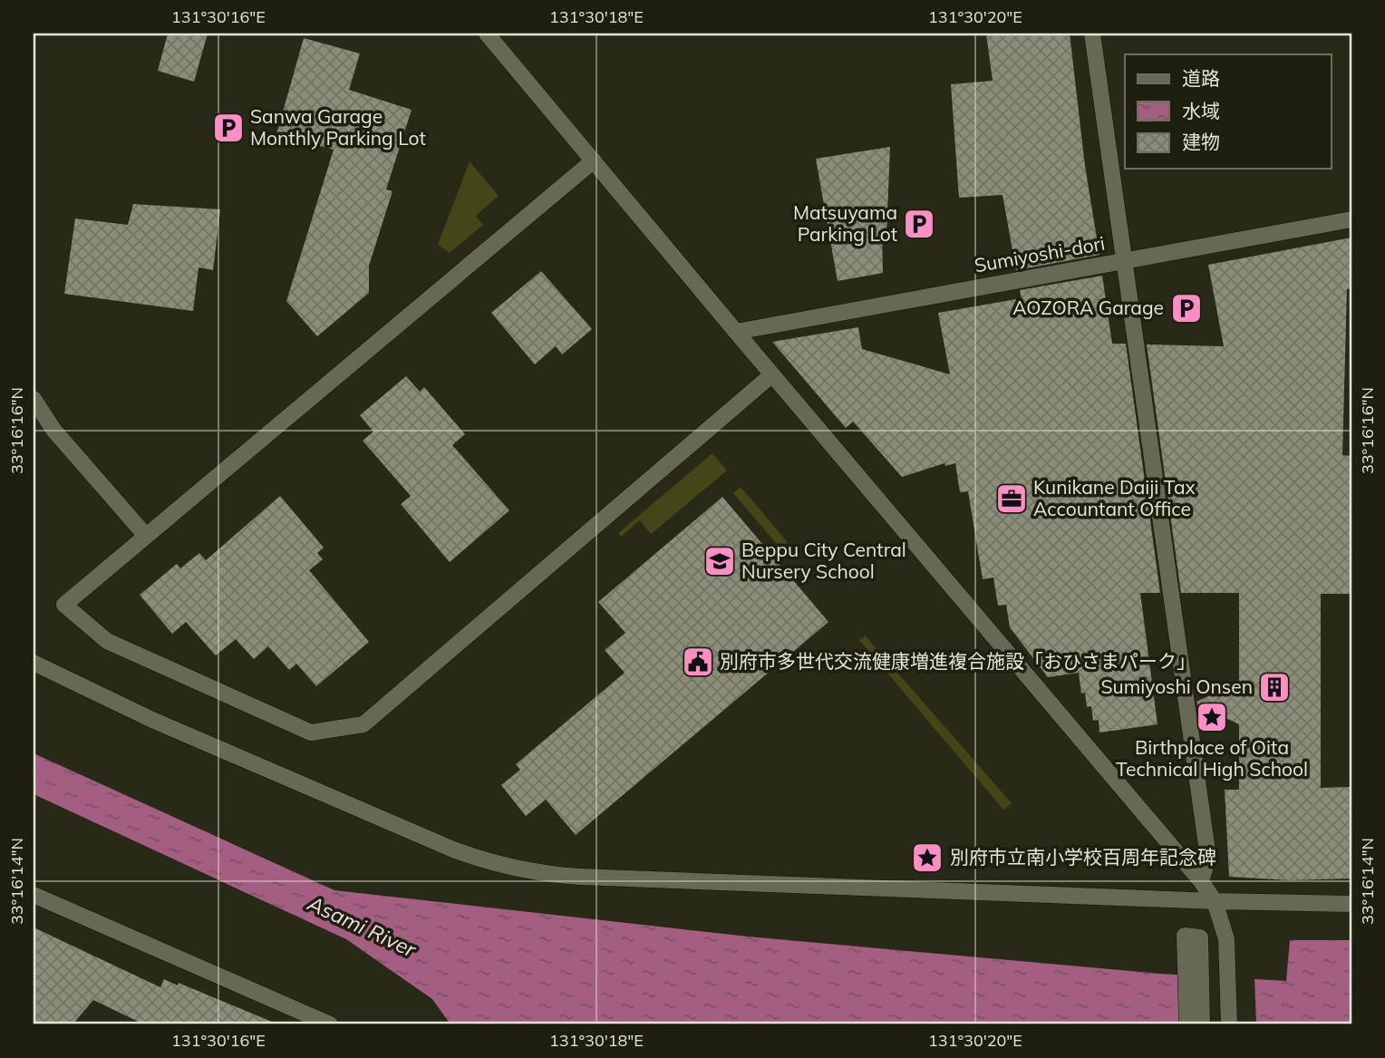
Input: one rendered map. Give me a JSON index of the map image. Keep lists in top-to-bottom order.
{
  "streets": {
    "street": ["Sumiyoshi-dori"]
  },
  "water": ["Asami River"],
  "places": {
    "parking": ["Sanwa Garage Monthly Parking Lot", "Matsuyama Parking Lot", "AOZORA Garage"],
    "office": ["Kunikane Daiji Tax Accountant Office"],
    "school or university": ["Beppu City Central Nursery School"],
    "public building": ["別府市多世代交流健康増進複合施設「おひさまパーク」"],
    "building": ["Sumiyoshi Onsen"],
    "place": ["Birthplace of Oita Technical High School", "別府市立南小学校百周年記念碑"]
  },
  "legend": ["道路", "水域", "建物"],
  "coordinates": [
    "131°30'16\"E",
    "131°30'18\"E",
    "131°30'20\"E",
    "33°16'16\"N",
    "33°16'14\"N"
  ]
}
